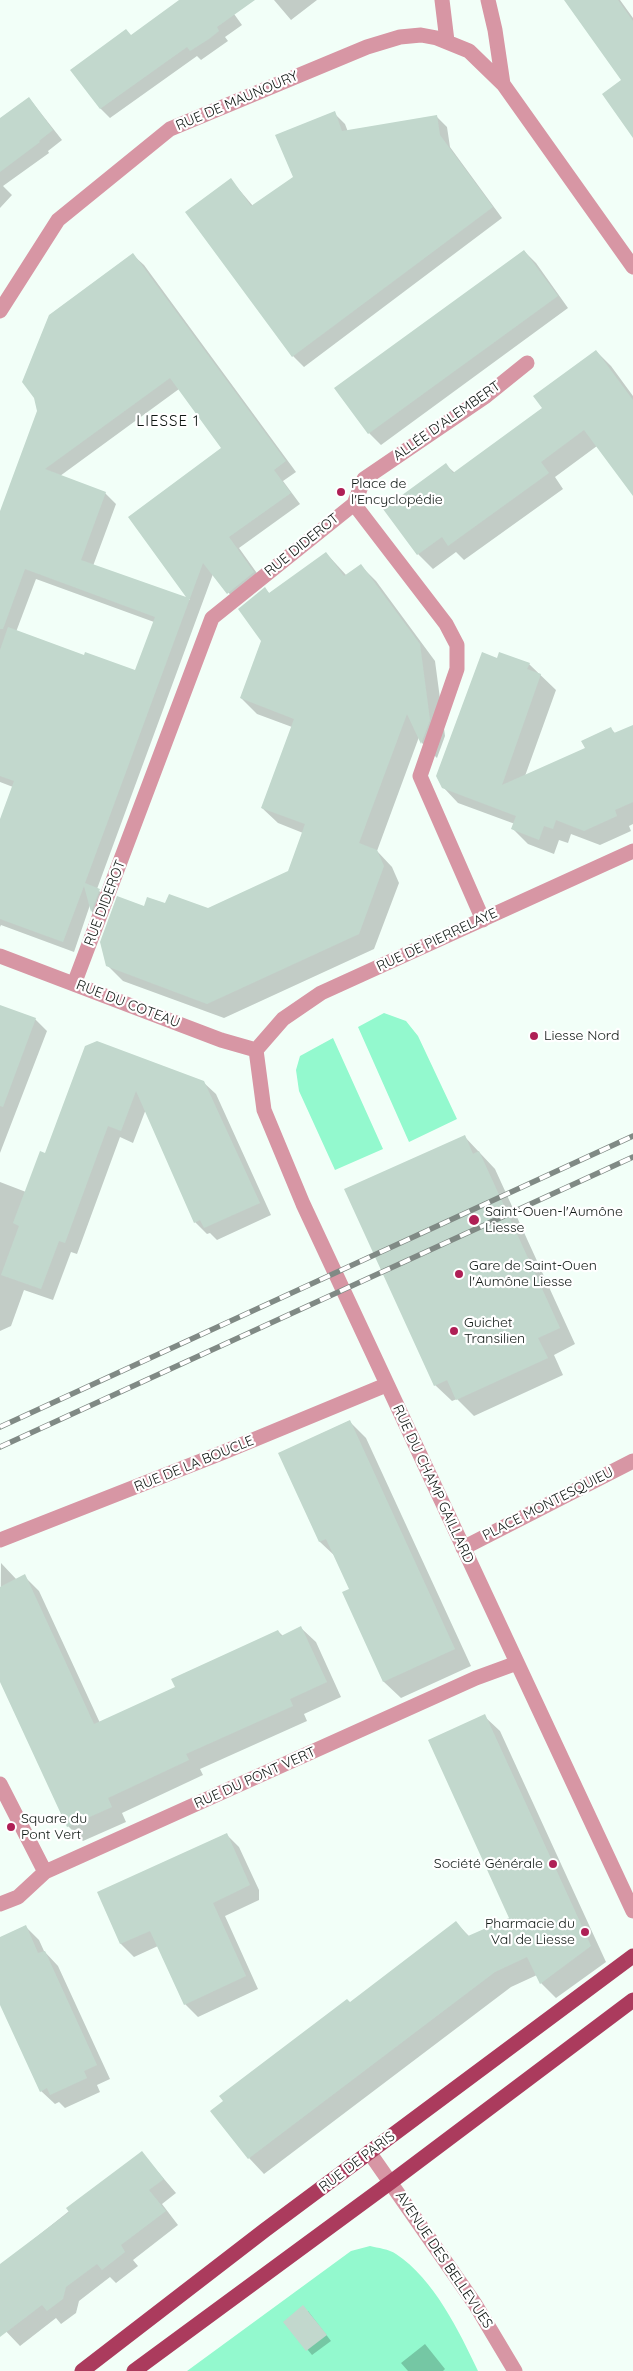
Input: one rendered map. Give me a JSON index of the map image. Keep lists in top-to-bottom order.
{
  "streets": {
    "main road": ["RUE DE PARIS"],
    "street": [
      "RUE DE MAUNOURY",
      "ALLÉE D'ALEMBERT",
      "RUE DIDEROT",
      "RUE DE PIERRELAYE",
      "RUE DU COTEAU",
      "RUE DE LA BOUCLE",
      "RUE DU CHAMP GAILLARD",
      "PLACE MONTESQUIEU",
      "RUE DU PONT VERT",
      "AVENUE DES BELLEVUES"
    ]
  },
  "crossings": [
    ["ALLÉE D'ALEMBERT", "RUE DIDEROT"],
    ["RUE DIDEROT", "RUE DE PIERRELAYE"],
    ["RUE DIDEROT", "RUE DU COTEAU"],
    ["RUE DE PIERRELAYE", "RUE DU COTEAU"],
    ["RUE DE PIERRELAYE", "RUE DU CHAMP GAILLARD"],
    ["RUE DU COTEAU", "RUE DU CHAMP GAILLARD"],
    ["RUE DE LA BOUCLE", "RUE DU CHAMP GAILLARD"],
    ["RUE DU CHAMP GAILLARD", "PLACE MONTESQUIEU"],
    ["RUE DU CHAMP GAILLARD", "RUE DU PONT VERT"],
    ["RUE DE PARIS", "AVENUE DES BELLEVUES"]
  ],
  "districts": ["LIESSE 1"],
  "places": [
    "Place de l'Encyclopédie",
    "Liesse Nord",
    "Saint-Ouen-l'Aumône Liesse",
    "Gare de Saint-Ouen l'Aumône Liesse",
    "Guichet Transilien",
    "Square du Pont Vert",
    "Société Générale",
    "Pharmacie du Val de Liesse"
  ]
}
